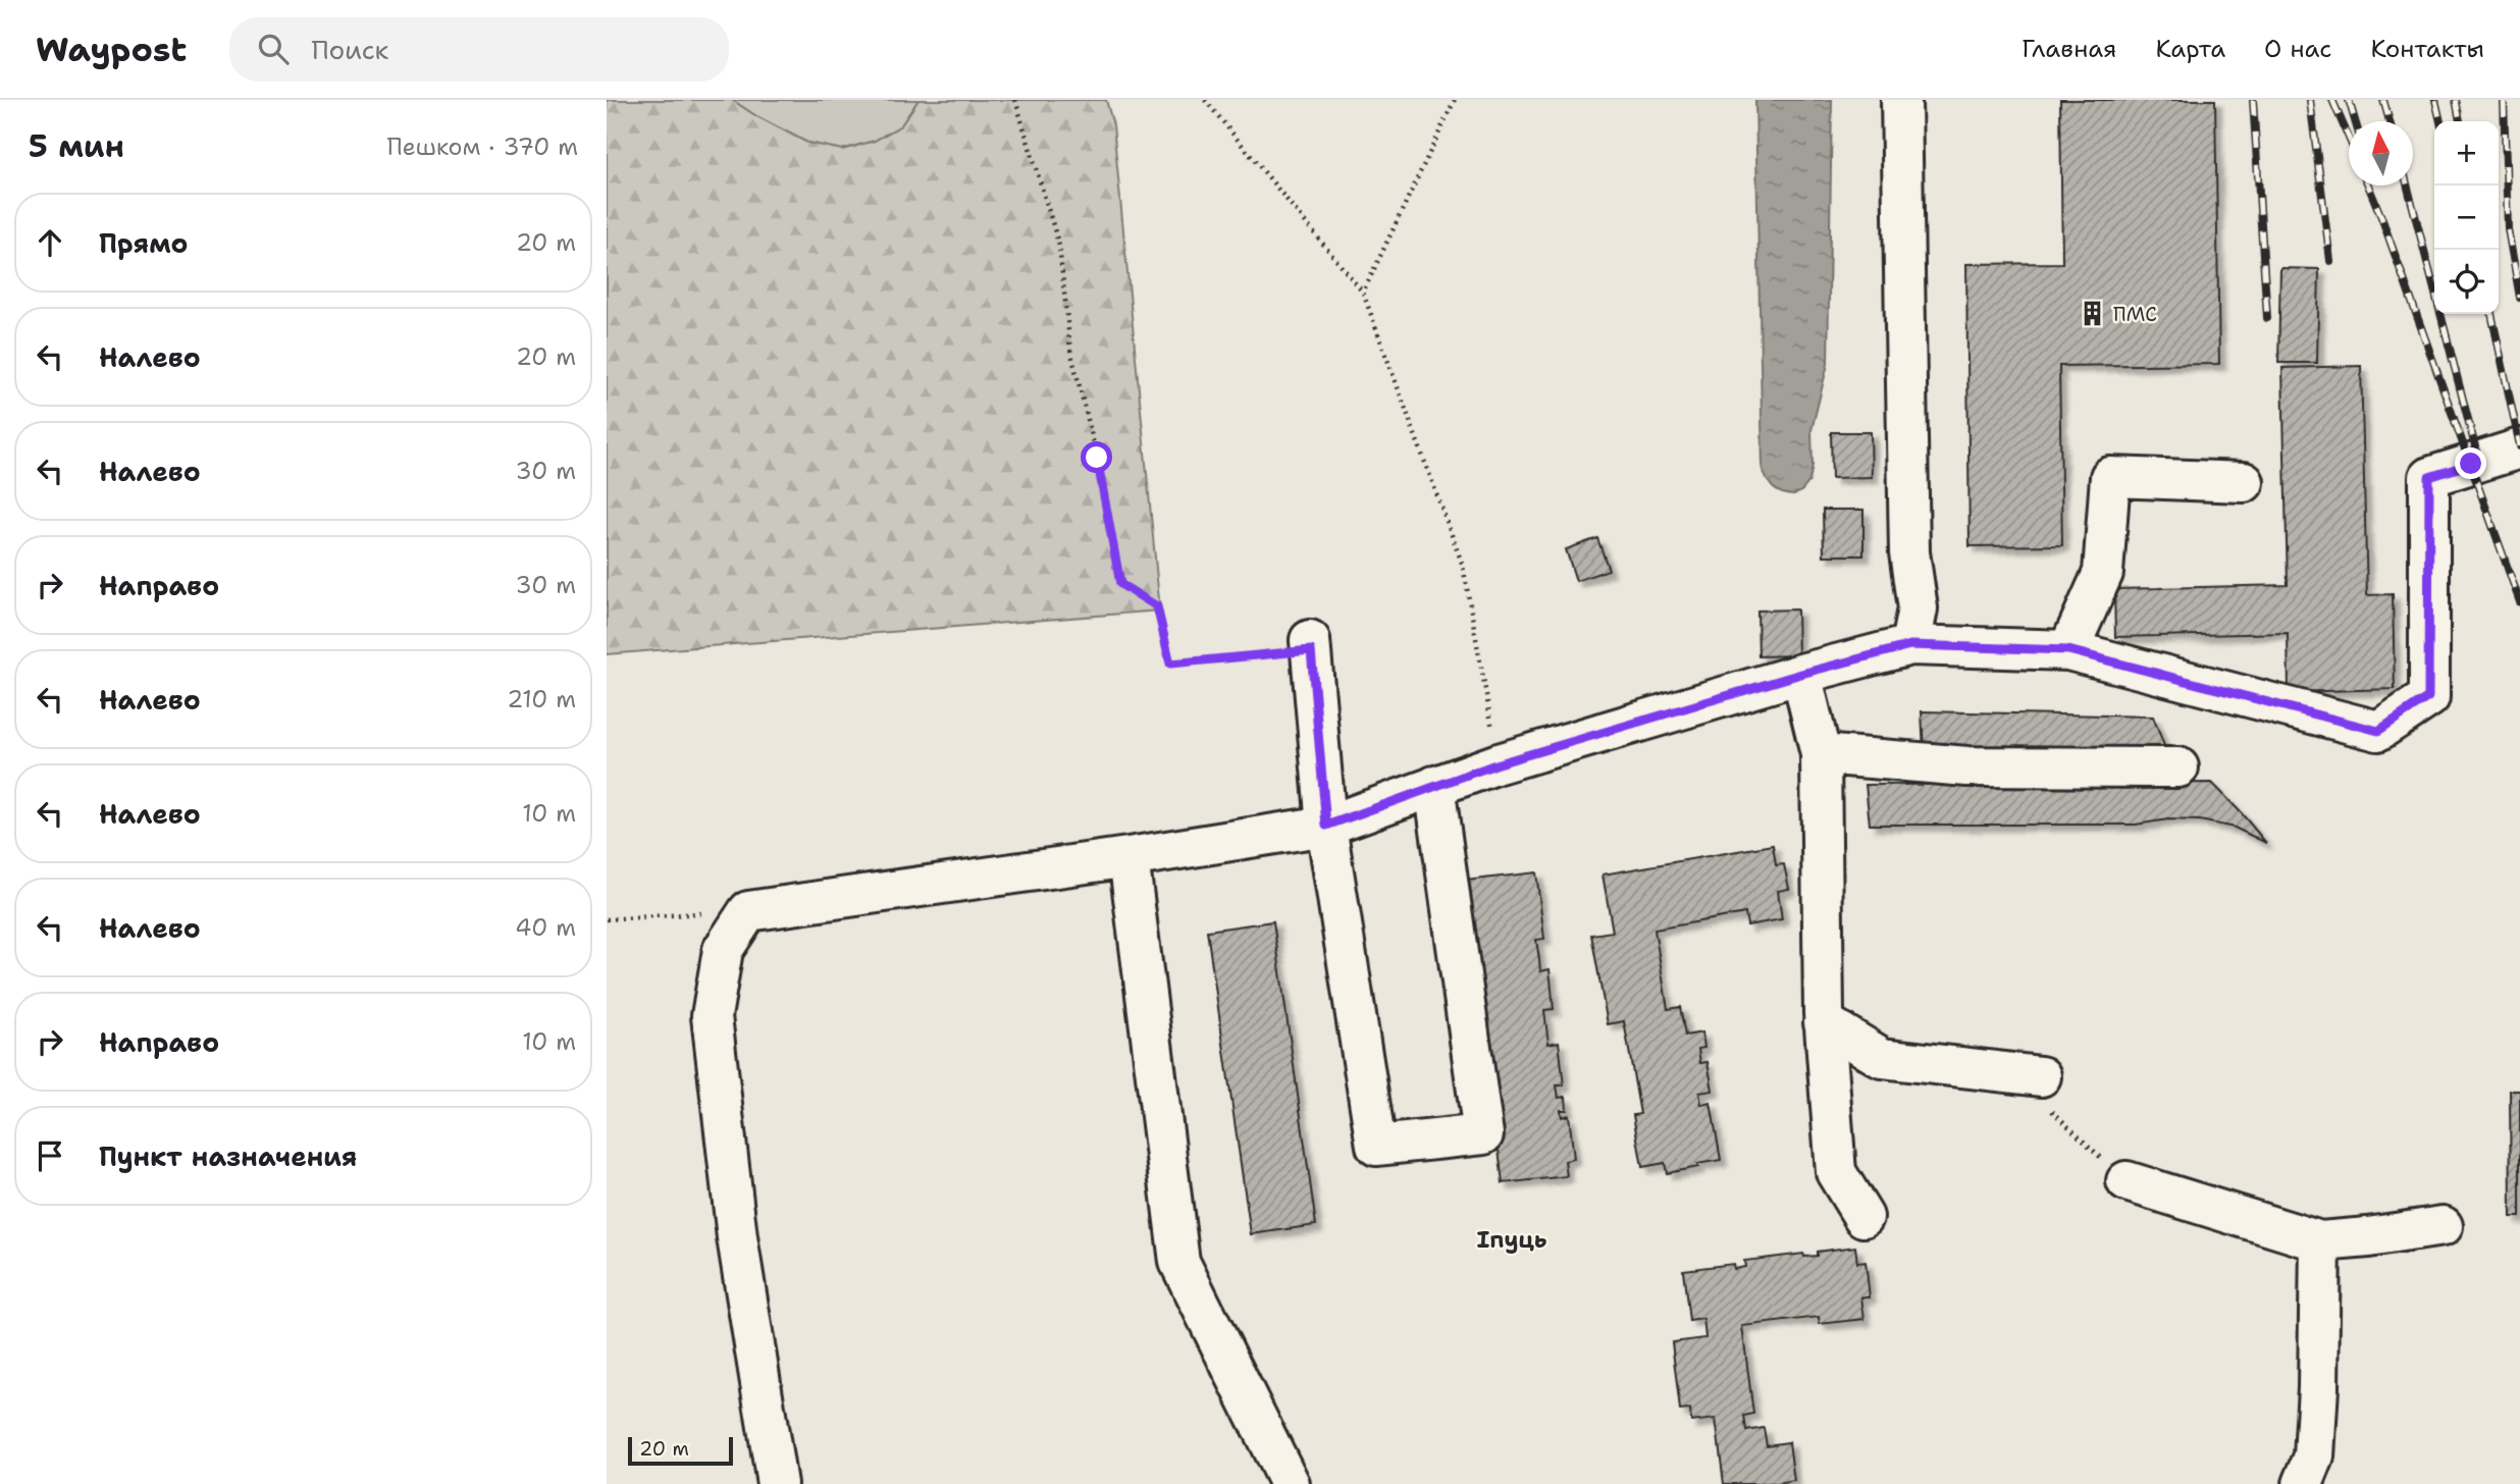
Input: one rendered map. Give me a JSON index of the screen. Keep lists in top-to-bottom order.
{
  "districts": ["Іпуць"],
  "places": {
    "building": ["ПМС"]
  },
  "scale_bar": "20 m",
  "north": "top",
  "page": {
    "header": "Waypost",
    "search": "Поиск",
    "nav": [
      "Главная",
      "Карта",
      "О нас",
      "Контакты"
    ],
    "heading": ["5 мин", "Пешком · 370 m"],
    "map_buttons": ["+", "−"],
    "list": [
      ["Прямо", "20 m"],
      ["Налево", "20 m"],
      ["Налево", "30 m"],
      ["Направо", "30 m"],
      ["Налево", "210 m"],
      ["Налево", "10 m"],
      ["Налево", "40 m"],
      ["Направо", "10 m"],
      "Пункт назначения"
    ],
    "scale": "20 m"
  }
}
